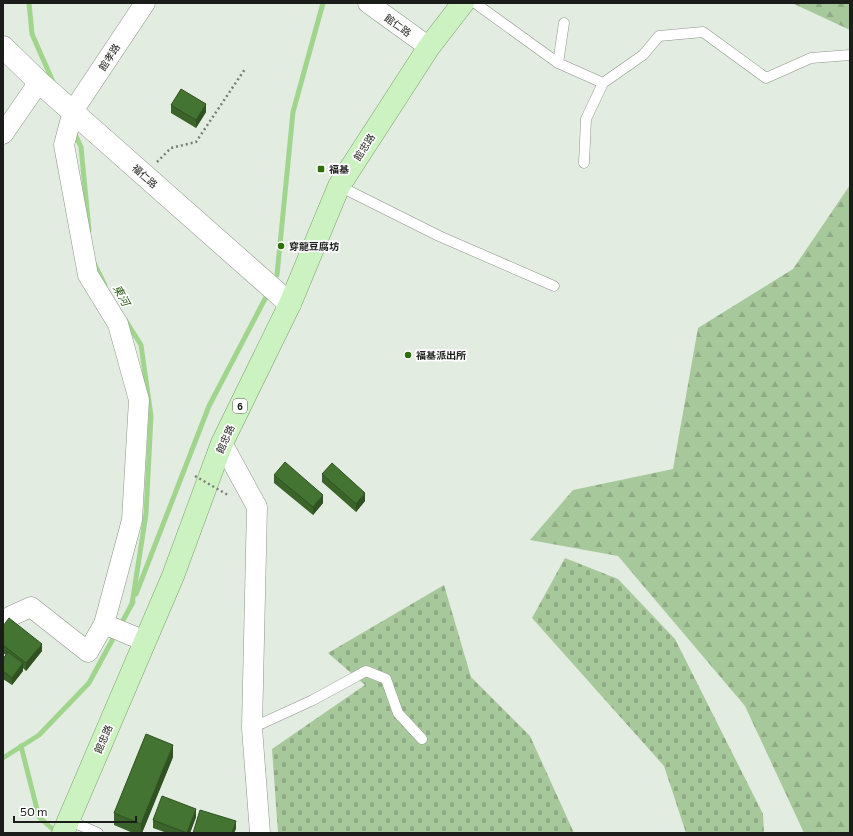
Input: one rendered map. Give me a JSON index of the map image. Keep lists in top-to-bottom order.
{
  "streets": {
    "main road": ["館忠路", "6"],
    "street": ["館仁路", "館孝路", "福仁路"]
  },
  "crossings": [
    ["館仁路", "館忠路"],
    ["館孝路", "福仁路"],
    ["館忠路", "福仁路"]
  ],
  "water": ["東河"],
  "places": {
    "transit": ["福基"],
    "other": ["穿龍豆腐坊", "福基派出所"]
  },
  "scale_bar": "50 m"
}
